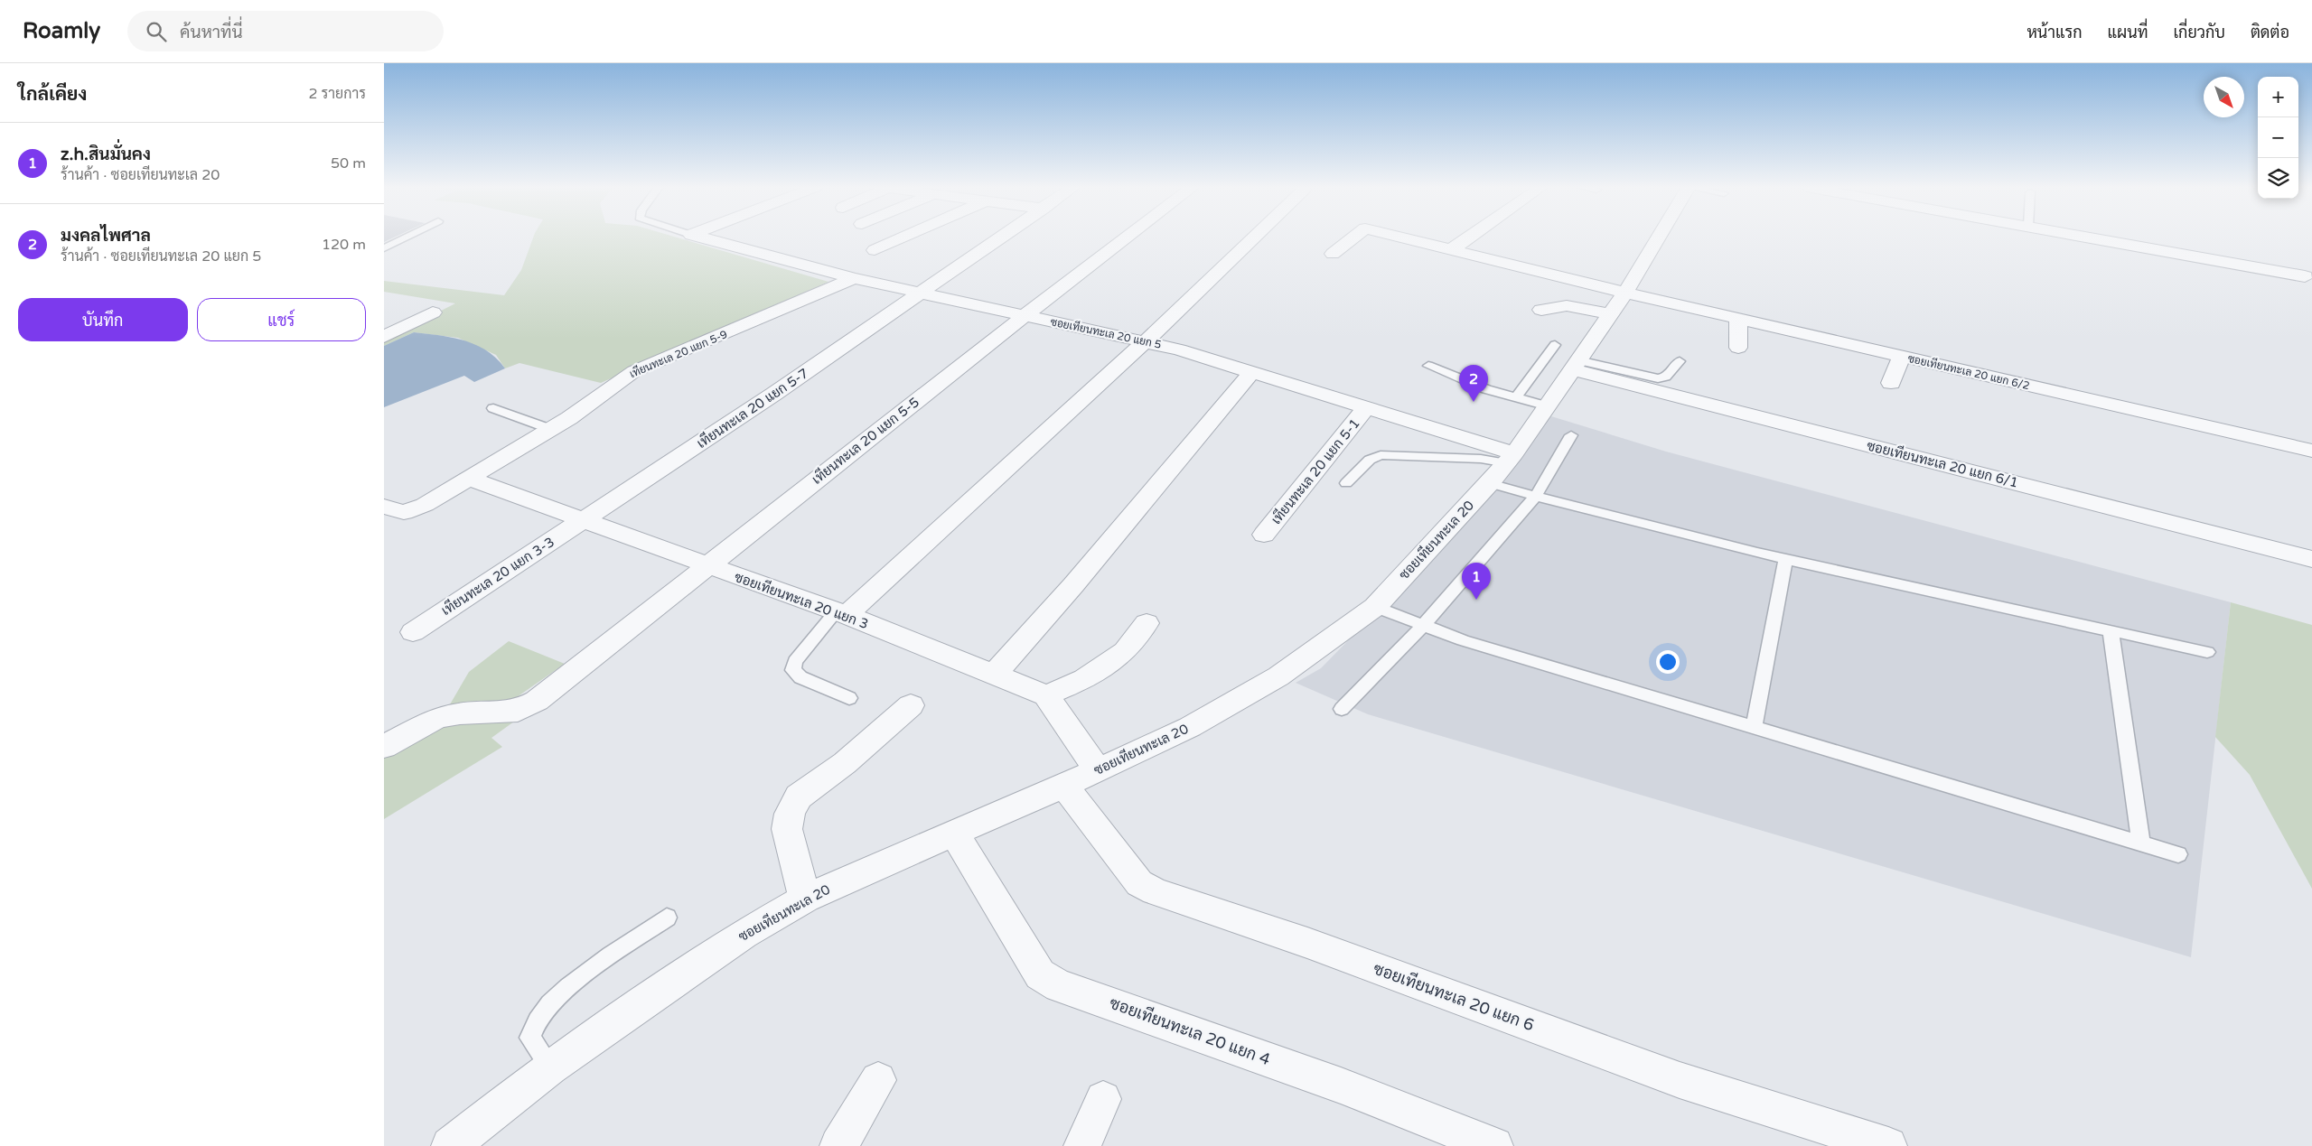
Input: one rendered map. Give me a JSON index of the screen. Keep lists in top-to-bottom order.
{
  "streets": {
    "street": [
      "ซอยเทียนทะเล 20 แยก 5",
      "เทียนทะเล 20 แยก 5-9",
      "ซอยเทียนทะเล 20 แยก 6/2",
      "เทียนทะเล 20 แยก 5-7",
      "เทียนทะเล 20 แยก 5-5",
      "ซอยเทียนทะเล 20 แยก 6/1",
      "เทียนทะเล 20 แยก 5-1",
      "ซอยเทียนทะเล 20",
      "เทียนทะเล 20 แยก 3-3",
      "ซอยเทียนทะเล 20 แยก 3",
      "ซอยเทียนทะเล 20 แยก 6",
      "ซอยเทียนทะเล 20 แยก 4"
    ]
  },
  "crossings": [
    ["ซอยเทียนทะเล 20 แยก 5", "เทียนทะเล 20 แยก 5-9"],
    ["ซอยเทียนทะเล 20 แยก 5", "เทียนทะเล 20 แยก 5-7"],
    ["ซอยเทียนทะเล 20 แยก 5", "เทียนทะเล 20 แยก 5-5"],
    ["ซอยเทียนทะเล 20 แยก 5", "เทียนทะเล 20 แยก 5-1"],
    ["ซอยเทียนทะเล 20 แยก 5", "ซอยเทียนทะเล 20"],
    ["เทียนทะเล 20 แยก 5-9", "ซอยเทียนทะเล 20 แยก 3"],
    ["ซอยเทียนทะเล 20 แยก 6/2", "ซอยเทียนทะเล 20"],
    ["เทียนทะเล 20 แยก 5-7", "เทียนทะเล 20 แยก 3-3"],
    ["เทียนทะเล 20 แยก 5-7", "ซอยเทียนทะเล 20 แยก 3"],
    ["เทียนทะเล 20 แยก 5-5", "ซอยเทียนทะเล 20 แยก 3"],
    ["ซอยเทียนทะเล 20 แยก 6/1", "ซอยเทียนทะเล 20"],
    ["ซอยเทียนทะเล 20", "ซอยเทียนทะเล 20 แยก 6"],
    ["ซอยเทียนทะเล 20", "ซอยเทียนทะเล 20 แยก 4"],
    ["เทียนทะเล 20 แยก 3-3", "ซอยเทียนทะเล 20 แยก 3"]
  ],
  "north": "bottom right",
  "page": {
    "header": "Roamly",
    "search": "ค้นหาที่นี่",
    "nav": [
      "หน้าแรก",
      "แผนที่",
      "เกี่ยวกับ",
      "ติดต่อ"
    ],
    "heading": ["ใกล้เคียง", "2 รายการ"],
    "map_buttons": ["+", "−"],
    "list": [
      {
        "mark": "1",
        "name": "z.h.สินมั่นคง",
        "note": "ร้านค้า · ซอยเทียนทะเล 20",
        "value": "50 m"
      },
      {
        "mark": "2",
        "name": "มงคลไพศาล",
        "note": "ร้านค้า · ซอยเทียนทะเล 20 แยก 5",
        "value": "120 m"
      }
    ],
    "buttons": ["บันทึก", "แชร์"],
    "pins": ["2", "1"]
  }
}
